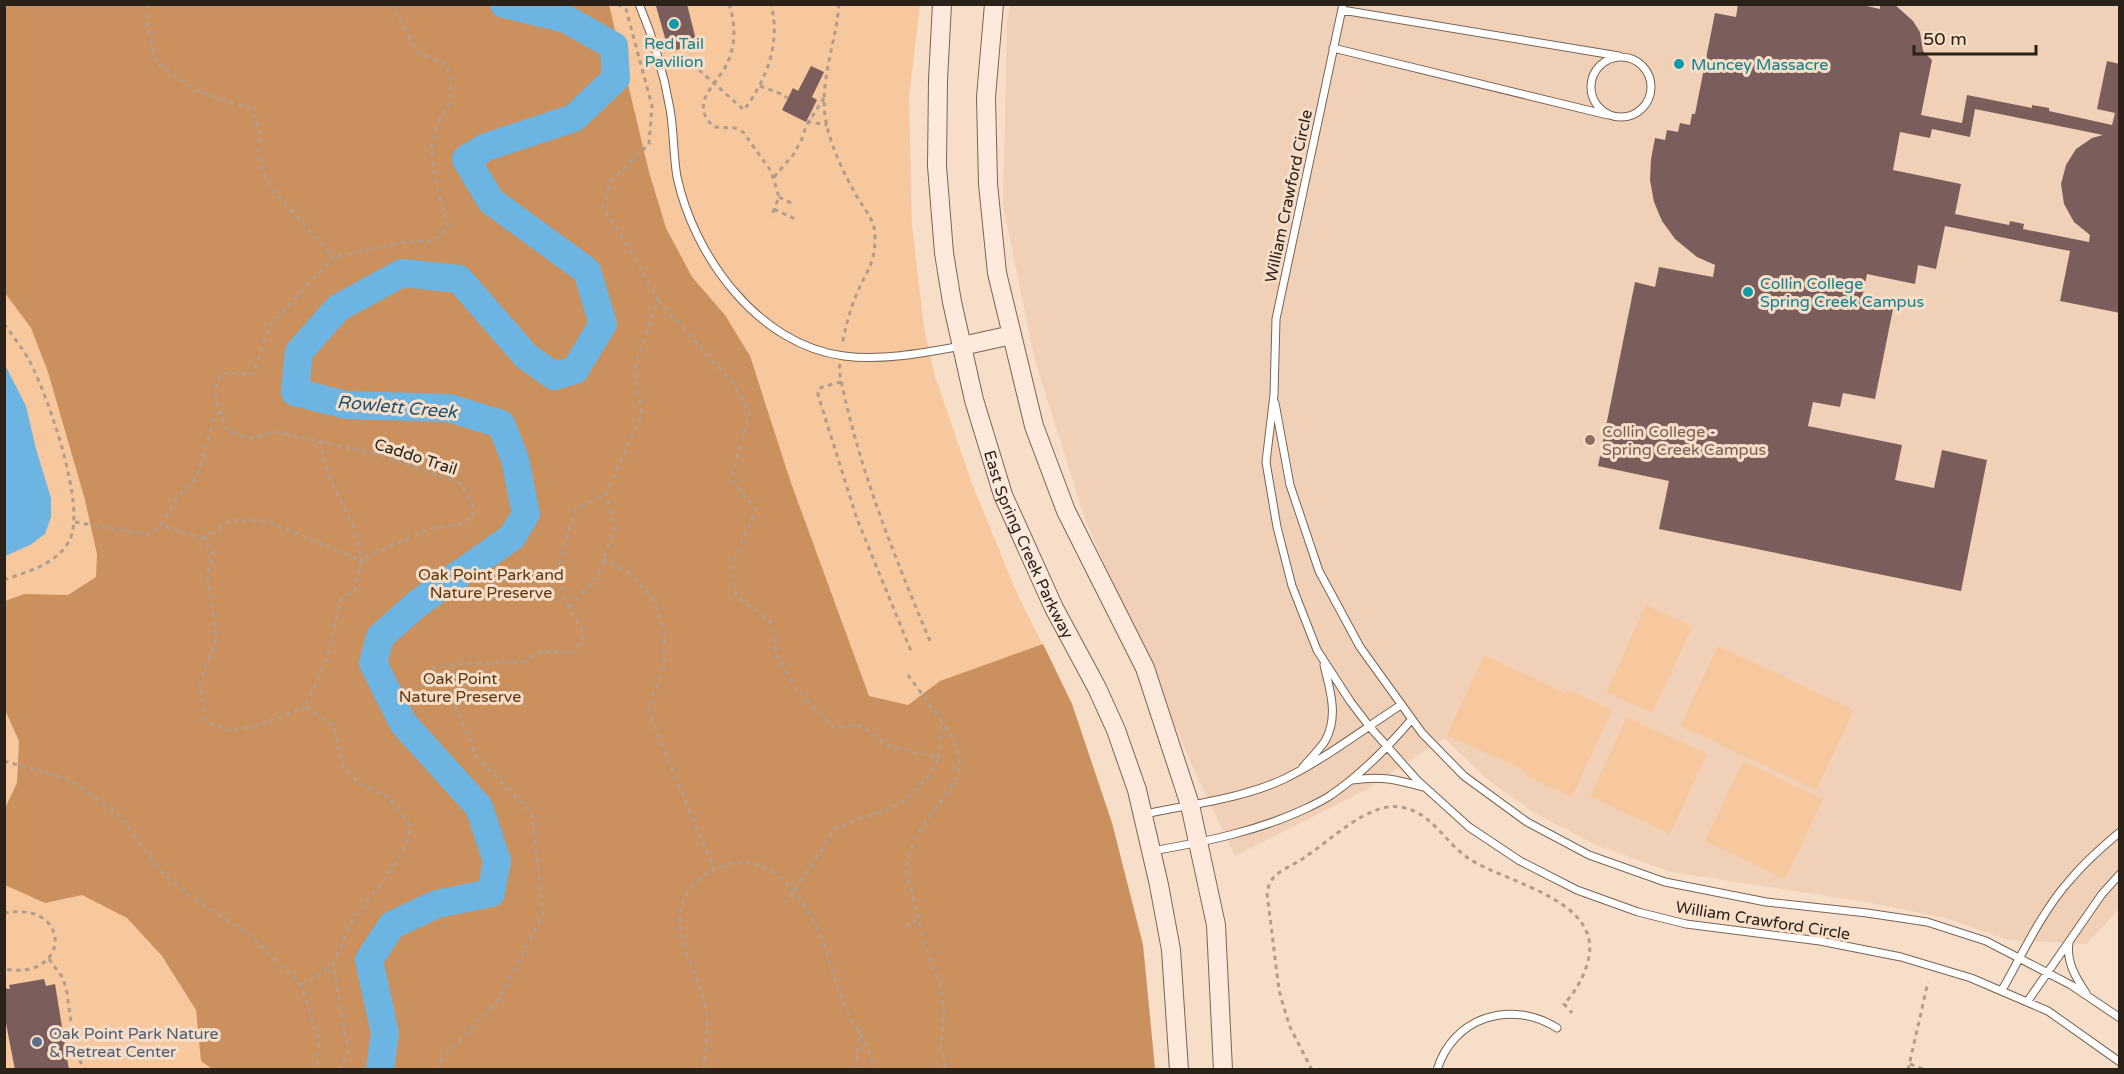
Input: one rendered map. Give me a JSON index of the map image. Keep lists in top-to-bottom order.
{
  "streets": {
    "main road": ["East Spring Creek Parkway"],
    "lane": ["William Crawford Circle"],
    "path": ["Caddo Trail"]
  },
  "water": ["Rowlett Creek"],
  "parks": ["Oak Point Park and Nature Preserve", "Oak Point Nature Preserve"],
  "places": [
    "Red Tail Pavilion",
    "Muncey Massacre",
    "Collin College Spring Creek Campus",
    "Collin College - Spring Creek Campus",
    "Oak Point Park Nature & Retreat Center"
  ],
  "scale_bar": "50 m"
}
